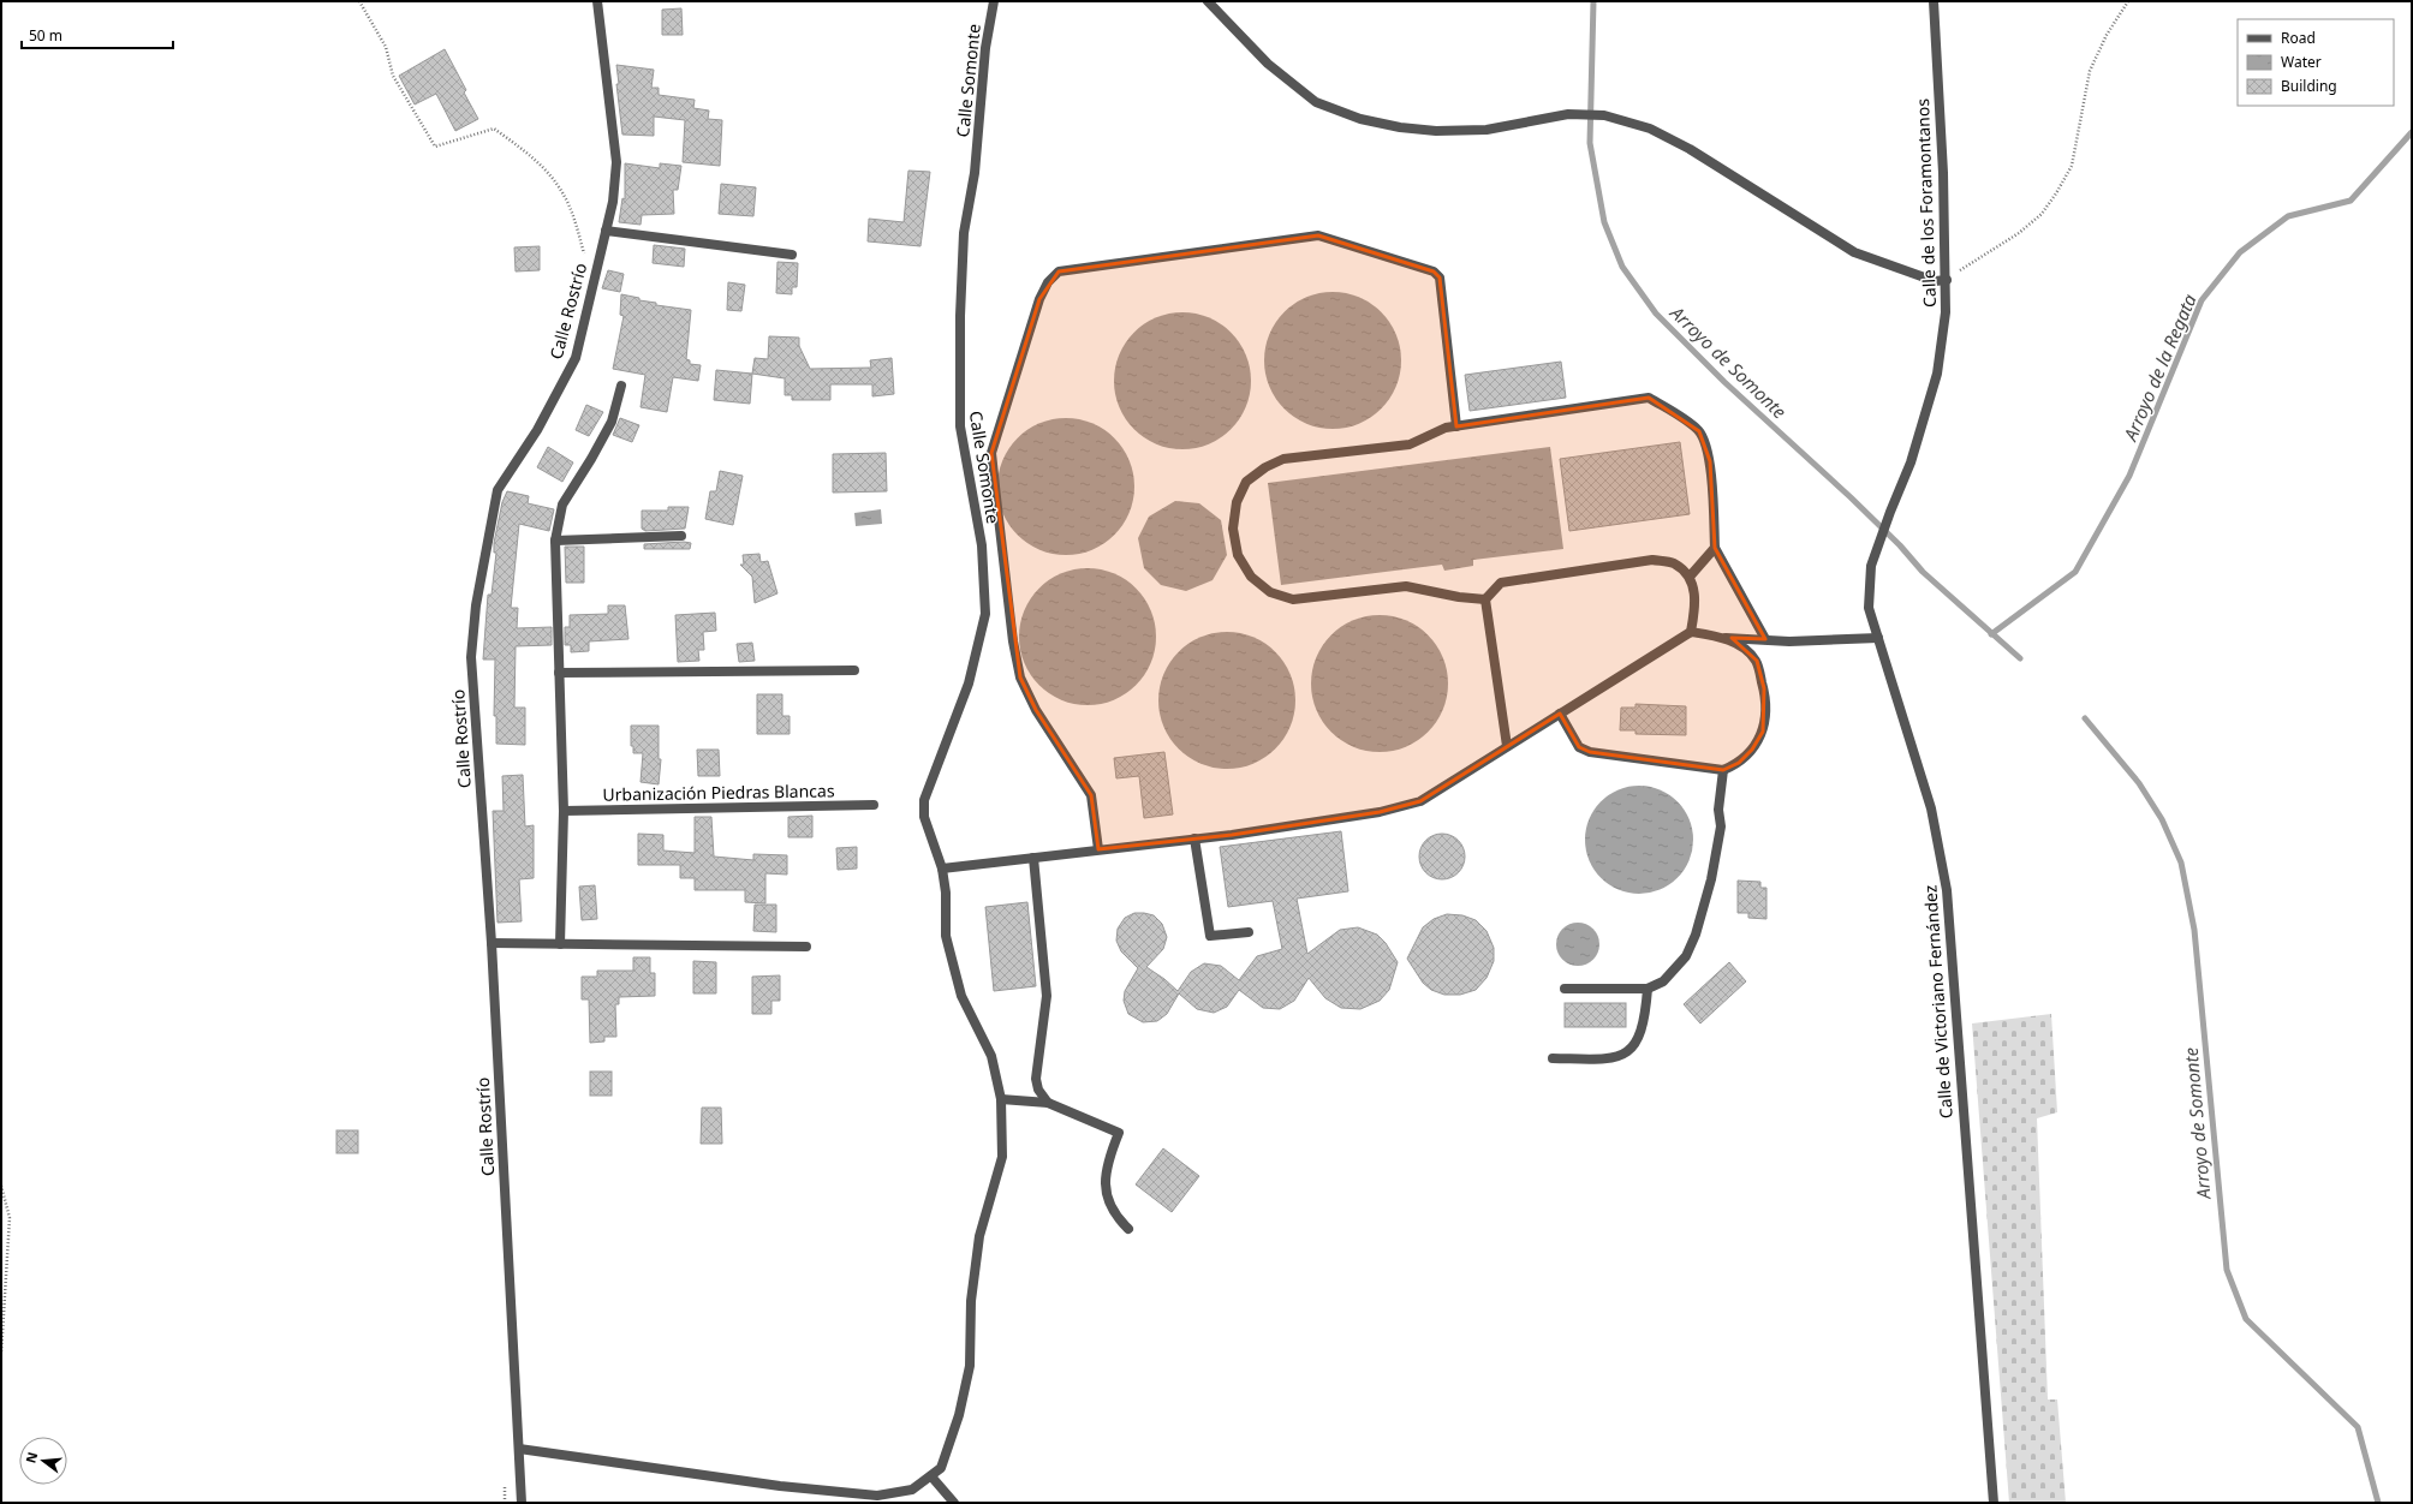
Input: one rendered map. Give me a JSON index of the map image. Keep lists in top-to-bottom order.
{
  "streets": {
    "street": [
      "Calle Somonte",
      "Calle de los Foramontanos",
      "Calle Rostrío",
      "Urbanización Piedras Blancas",
      "Calle de Victoriano Fernández"
    ]
  },
  "crossings": [
    ["Calle de los Foramontanos", "Calle de Victoriano Fernández"]
  ],
  "water": ["Arroyo de Somonte", "Arroyo de la Regata"],
  "legend": ["Road", "Water", "Building"],
  "scale_bar": "50 m",
  "north": "left"
}
